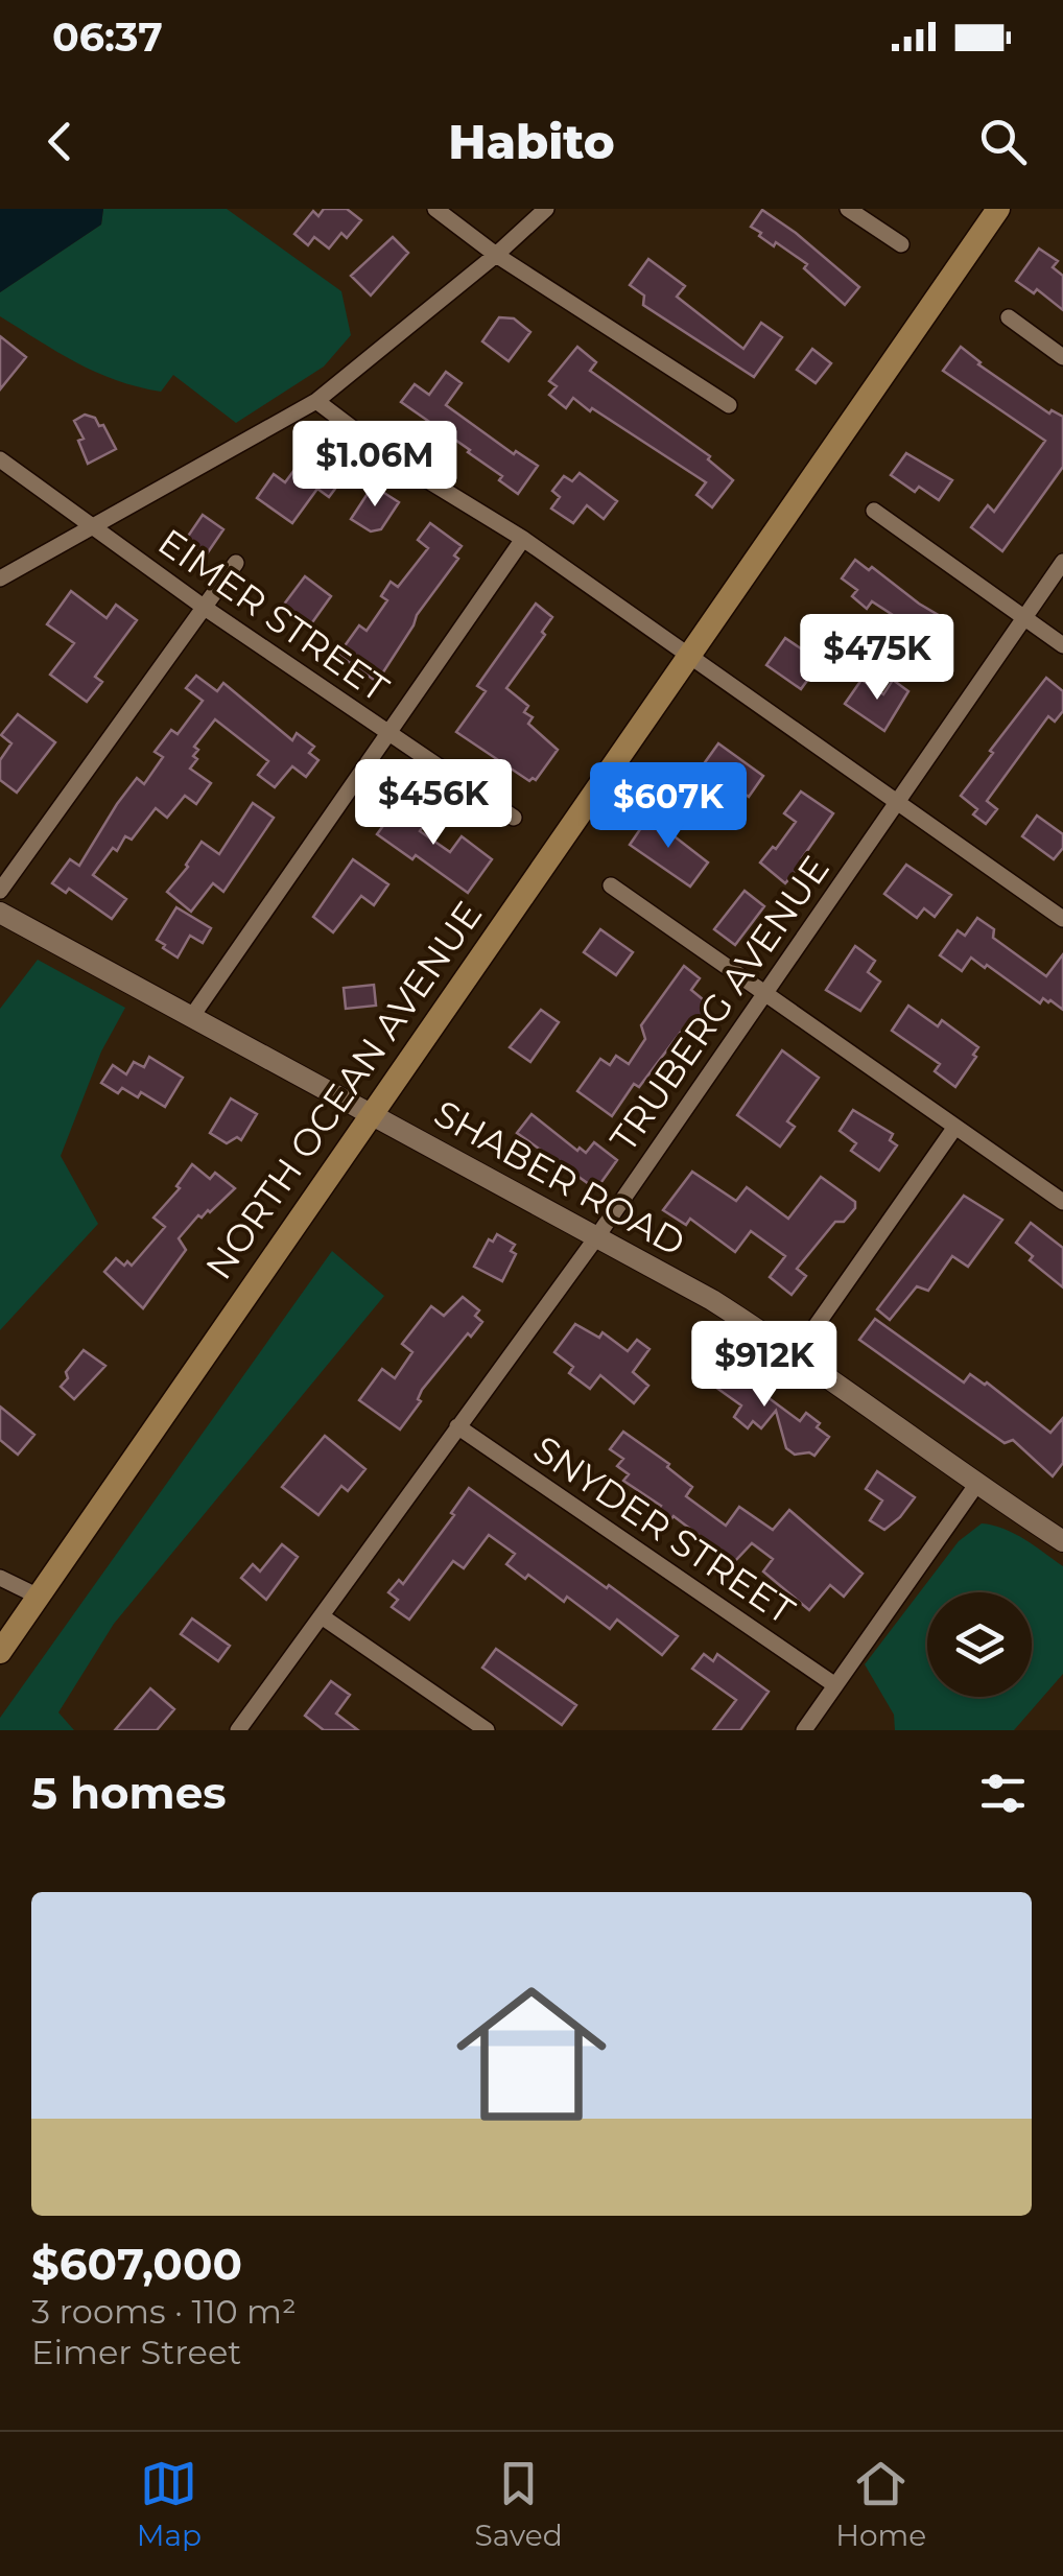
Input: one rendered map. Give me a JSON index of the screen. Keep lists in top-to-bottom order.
{
  "streets": {
    "main road": ["NORTH OCEAN AVENUE"],
    "street": [
      "EIMER STREET",
      "TRUBERG AVENUE",
      "SHABER ROAD",
      "SNYDER STREET"
    ]
  },
  "crossings": [
    ["TRUBERG AVENUE", "SHABER ROAD"],
    ["TRUBERG AVENUE", "SNYDER STREET"],
    ["NORTH OCEAN AVENUE", "SHABER ROAD"]
  ],
  "page": {
    "status": "06:37",
    "header": "Habito",
    "price": [
      "$1.06M",
      "$475K",
      "$456K",
      "$607K",
      "$912K"
    ],
    "heading": "5 homes",
    "list": [
      {
        "name": "$607,000",
        "note": "3 rooms · 110 m² · Eimer Street"
      }
    ],
    "tabs": ["Map", "Saved", "Home"]
  }
}
